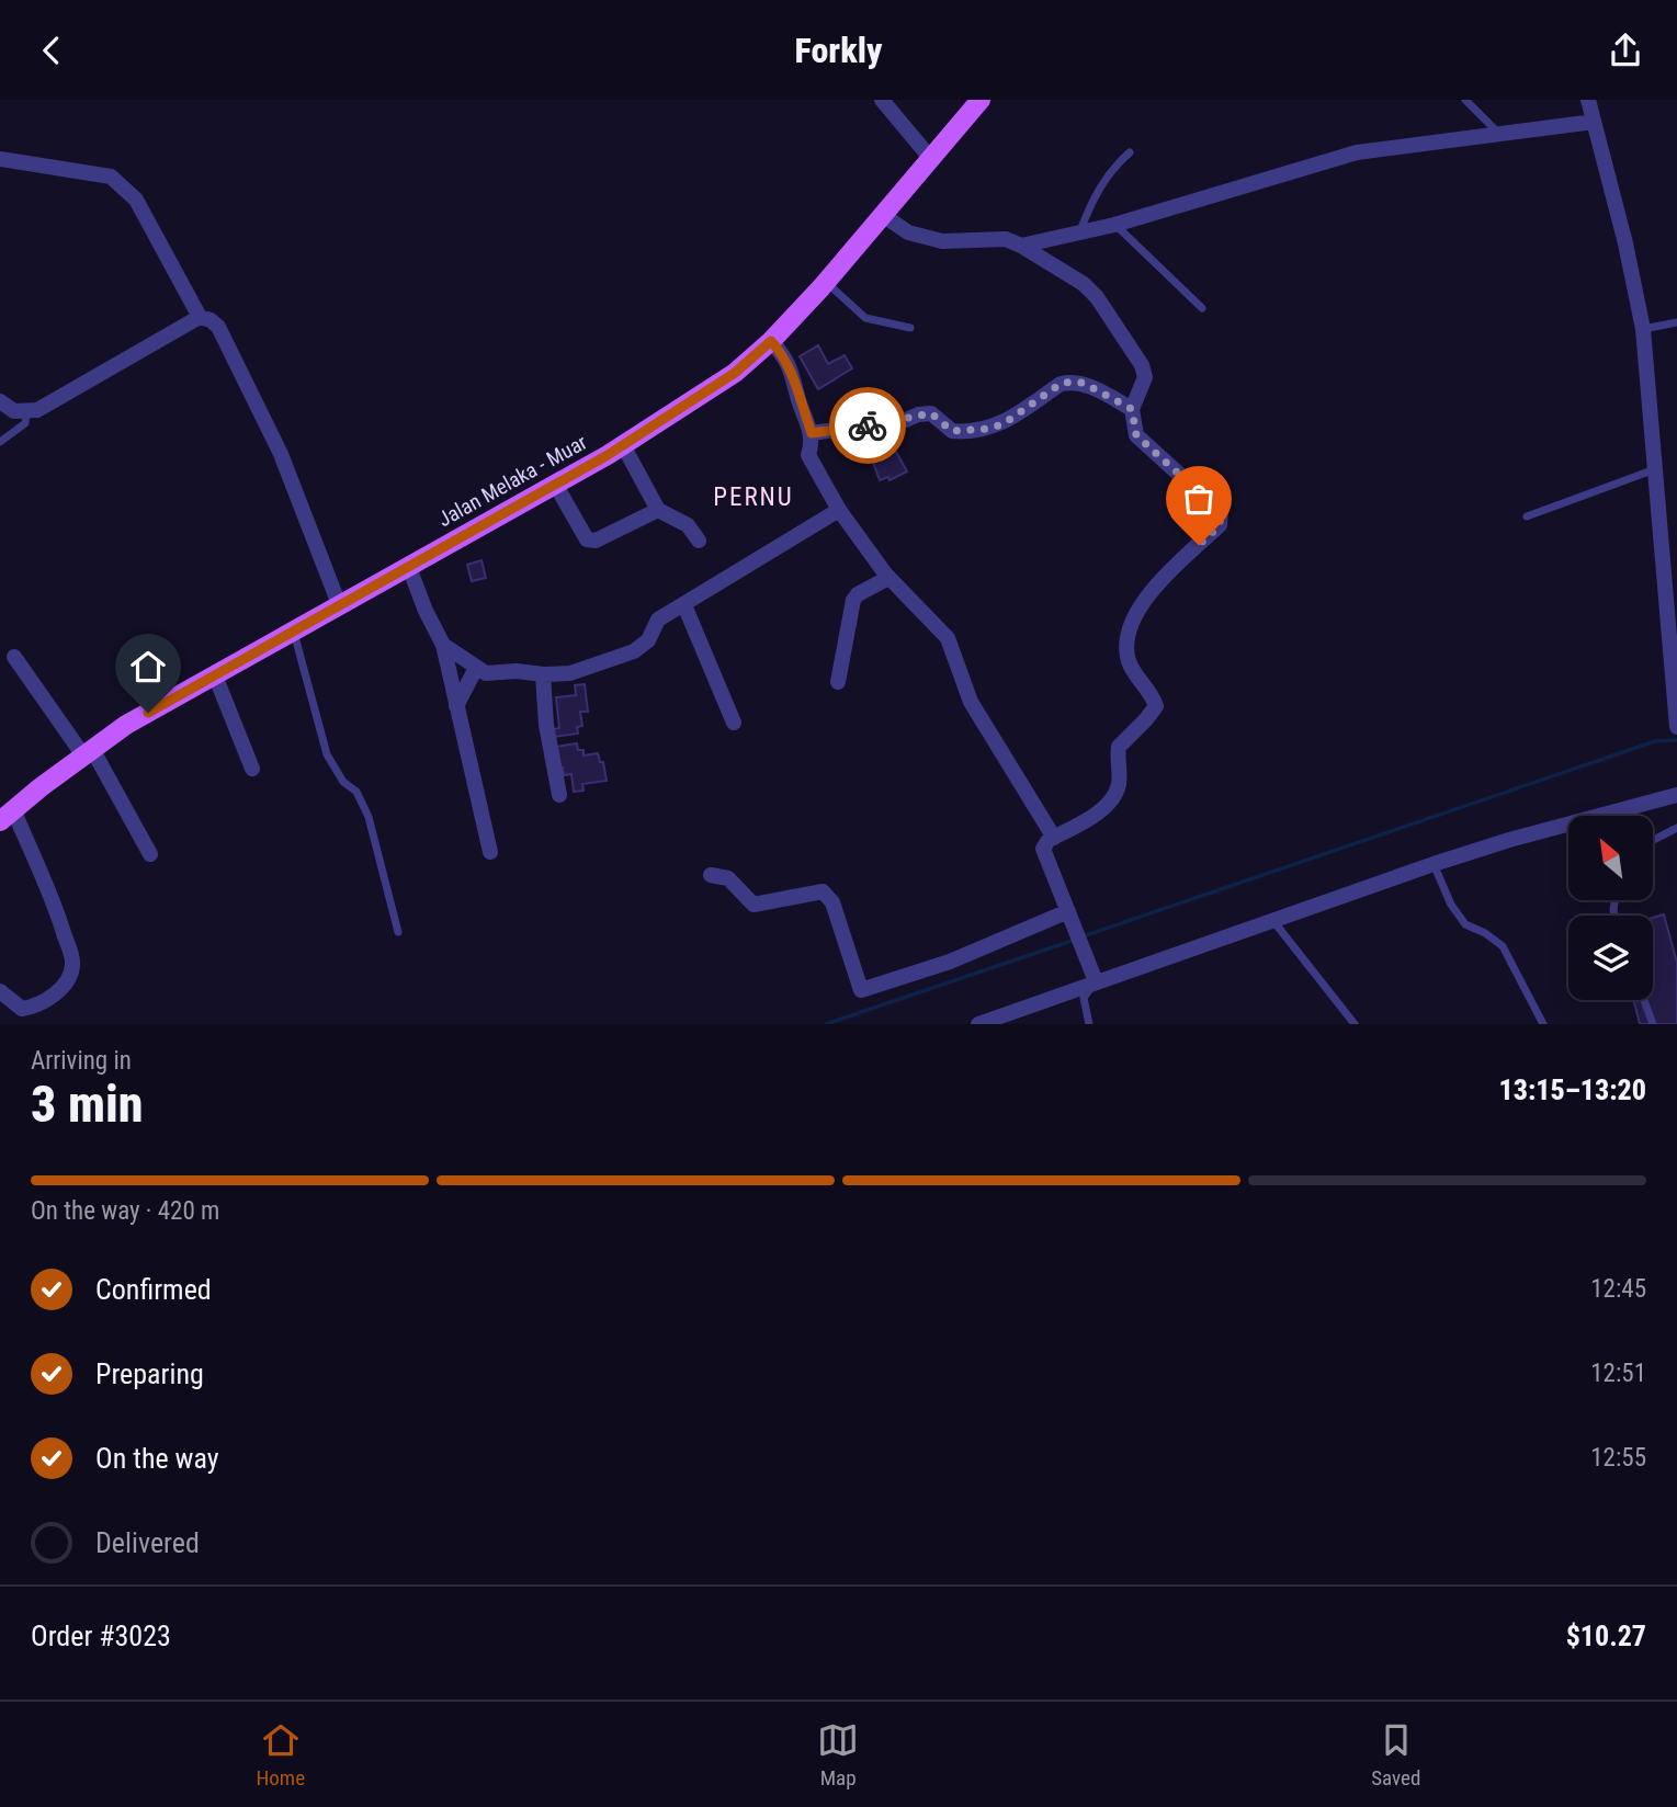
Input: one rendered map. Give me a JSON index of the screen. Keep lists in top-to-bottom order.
{
  "streets": {
    "main road": ["Jalan Melaka - Muar"]
  },
  "districts": ["PERNU"],
  "north": "top left",
  "page": {
    "header": "Forkly",
    "heading": ["3 min", "Arriving in", "13:15–13:20"],
    "panel": ["Order #3023", "$10.27"],
    "bar": "On the way · 420 m",
    "list": [
      ["Confirmed", "12:45"],
      ["Preparing", "12:51"],
      ["On the way", "12:55"],
      "Delivered"
    ],
    "tabs": ["Home", "Map", "Saved"]
  }
}
